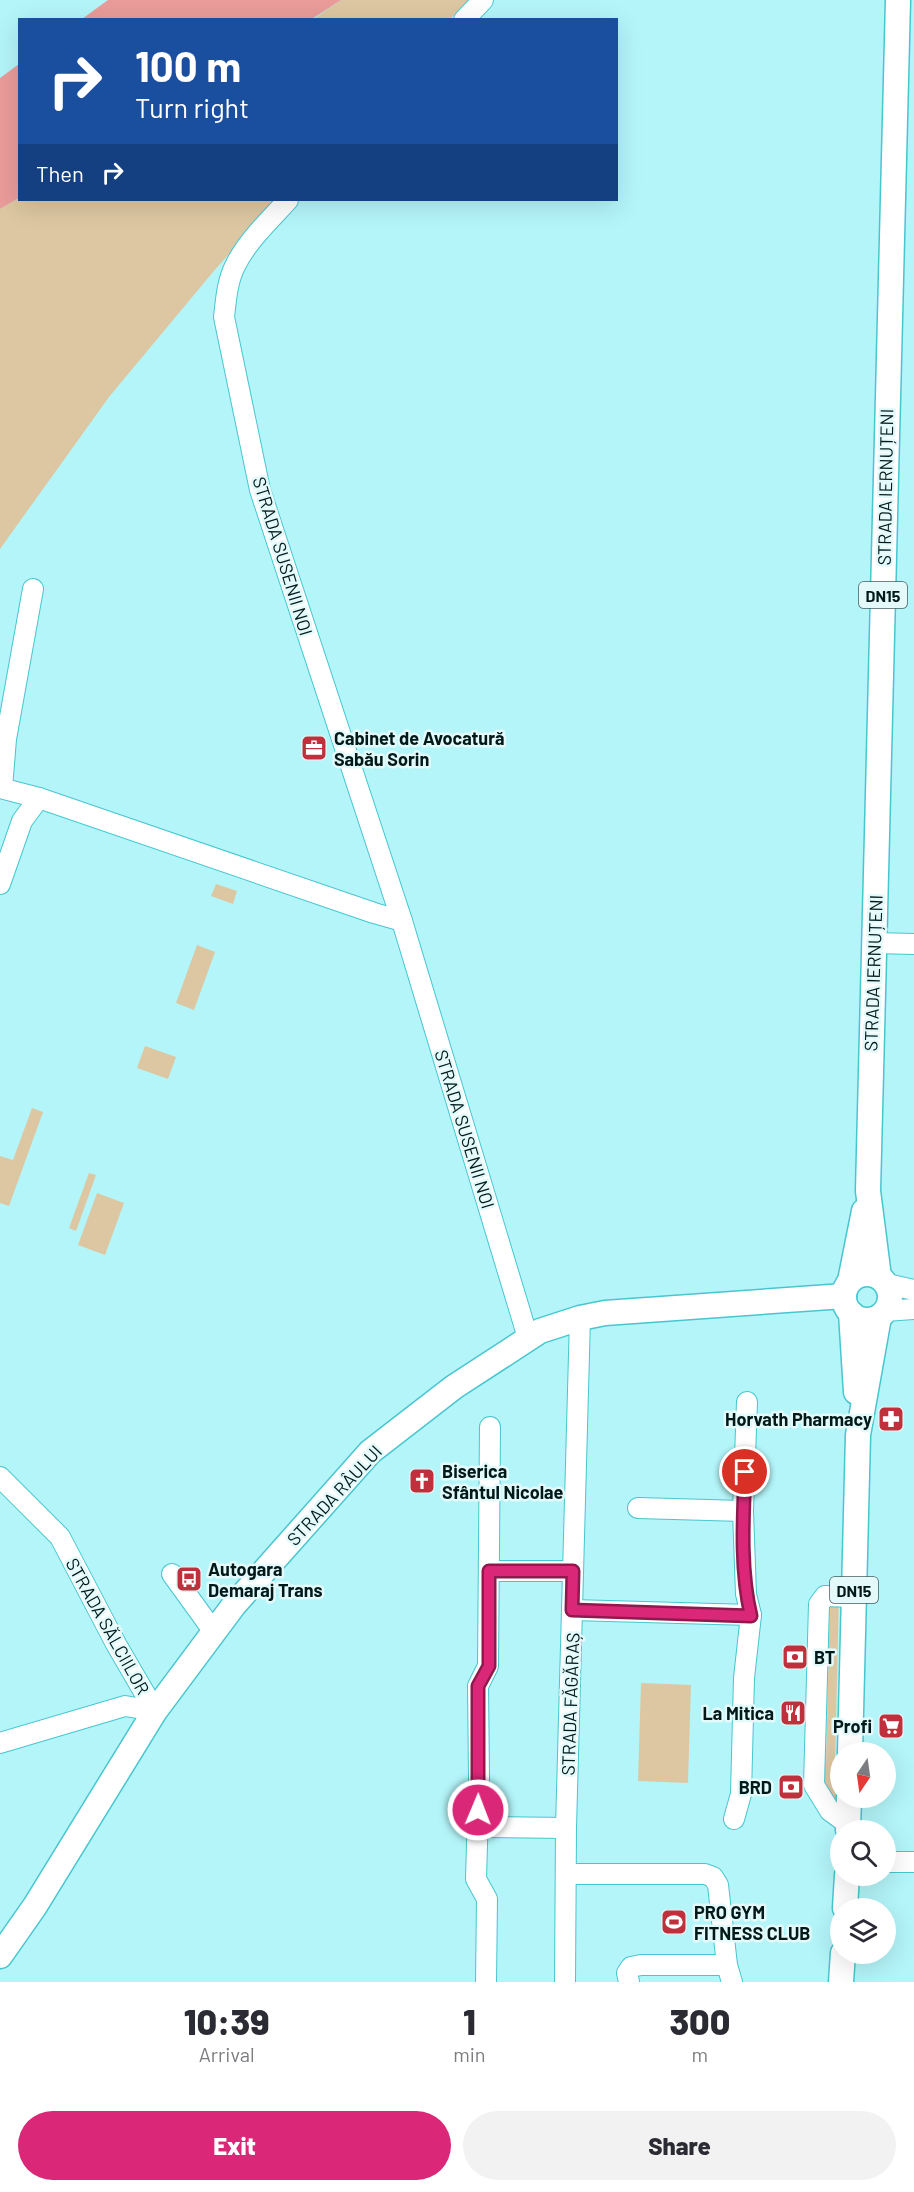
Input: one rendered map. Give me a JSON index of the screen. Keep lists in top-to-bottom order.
{
  "streets": {
    "main road": ["STRADA IERNUȚENI", "DN15", "STRADA RÂULUI"],
    "street": ["STRADA SUSENII NOI", "STRADA SĂLCIILOR", "STRADA FĂGĂRAȘ"]
  },
  "crossings": [
    ["STRADA IERNUȚENI", "DN15"],
    ["STRADA IERNUȚENI", "STRADA RÂULUI"],
    ["STRADA SUSENII NOI", "STRADA RÂULUI"],
    ["DN15", "STRADA RÂULUI"],
    ["STRADA RÂULUI", "STRADA SĂLCIILOR"],
    ["STRADA RÂULUI", "STRADA FĂGĂRAȘ"]
  ],
  "places": {
    "office": ["Cabinet de Avocatură Sabău Sorin"],
    "pharmacy": ["Horvath Pharmacy"],
    "church": ["Biserica Sfântul Nicolae"],
    "bus stop": ["Autogara Demaraj Trans"],
    "bank": ["BT", "BRD"],
    "restaurant": ["La Mitica"],
    "supermarket": ["Profi"],
    "sports": ["PRO GYM FITNESS CLUB"]
  },
  "north": "bottom",
  "page": {
    "turn": ["100 m", "Turn right"],
    "then": "Then",
    "eta": [
      "10:39",
      "Arrival",
      "1",
      "min",
      "300",
      "m"
    ],
    "buttons": ["Exit", "Share"]
  }
}
